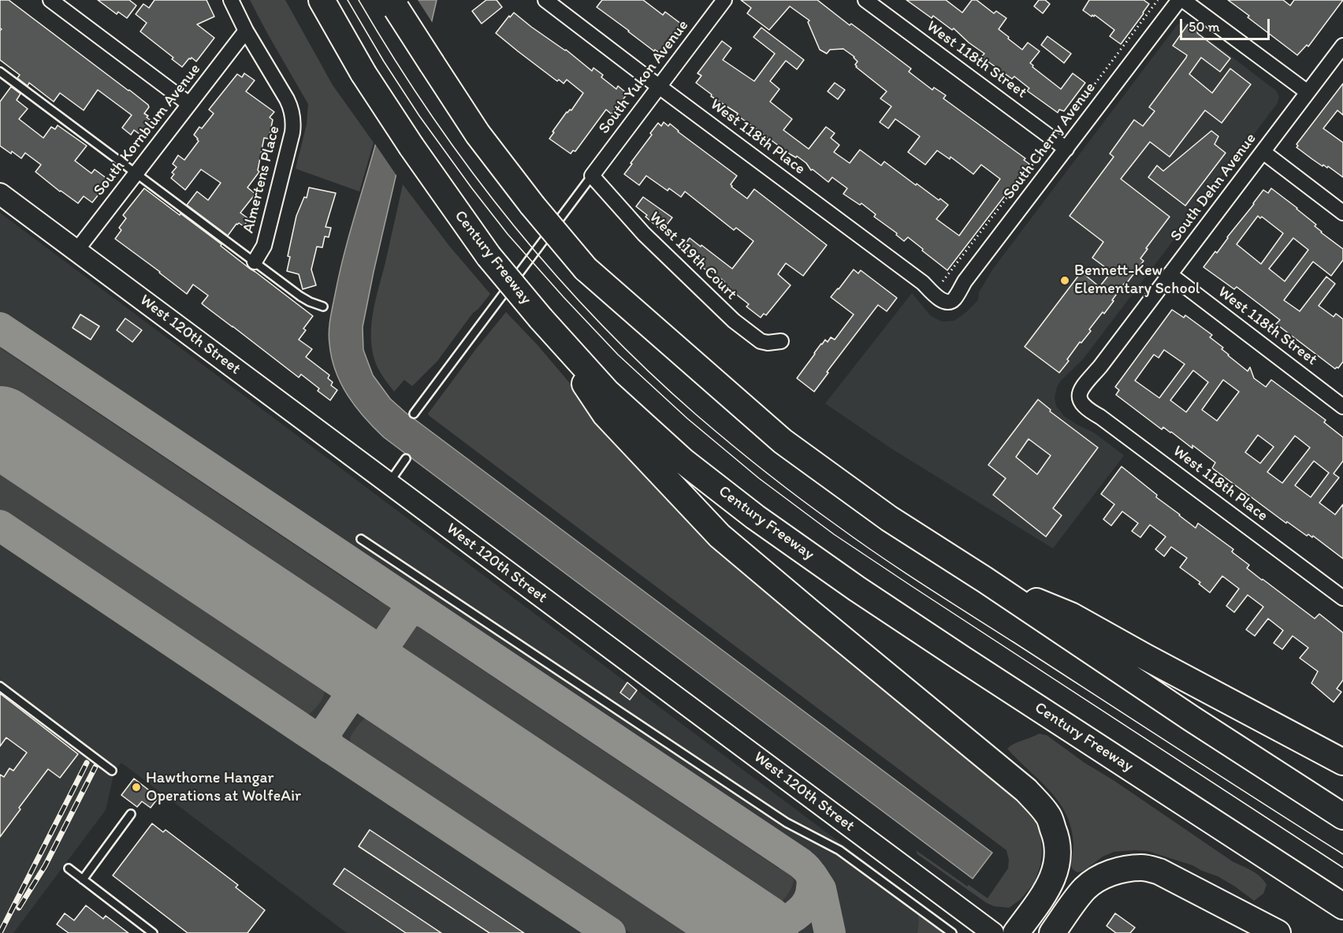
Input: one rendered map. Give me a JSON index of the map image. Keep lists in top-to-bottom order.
{
  "streets": {
    "highway": ["Century Freeway"],
    "main road": ["West 120th Street"],
    "street": [
      "West 118th Street",
      "South Yukon Avenue",
      "South Kornblum Avenue",
      "West 118th Place",
      "South Cherry Avenue",
      "Almertens Place",
      "South Dehn Avenue",
      "West 119th Court"
    ]
  },
  "crossings": [
    ["West 118th Street", "South Cherry Avenue"],
    ["West 118th Street", "South Dehn Avenue"],
    ["South Yukon Avenue", "West 118th Place"],
    ["South Yukon Avenue", "West 119th Court"],
    ["South Kornblum Avenue", "Almertens Place"],
    ["South Kornblum Avenue", "West 120th Street"],
    ["West 118th Place", "South Cherry Avenue"],
    ["West 118th Place", "South Dehn Avenue"]
  ],
  "places": ["Bennett-Kew Elementary School", "Hawthorne Hangar Operations at WolfeAir"],
  "scale_bar": "50 m"
}
